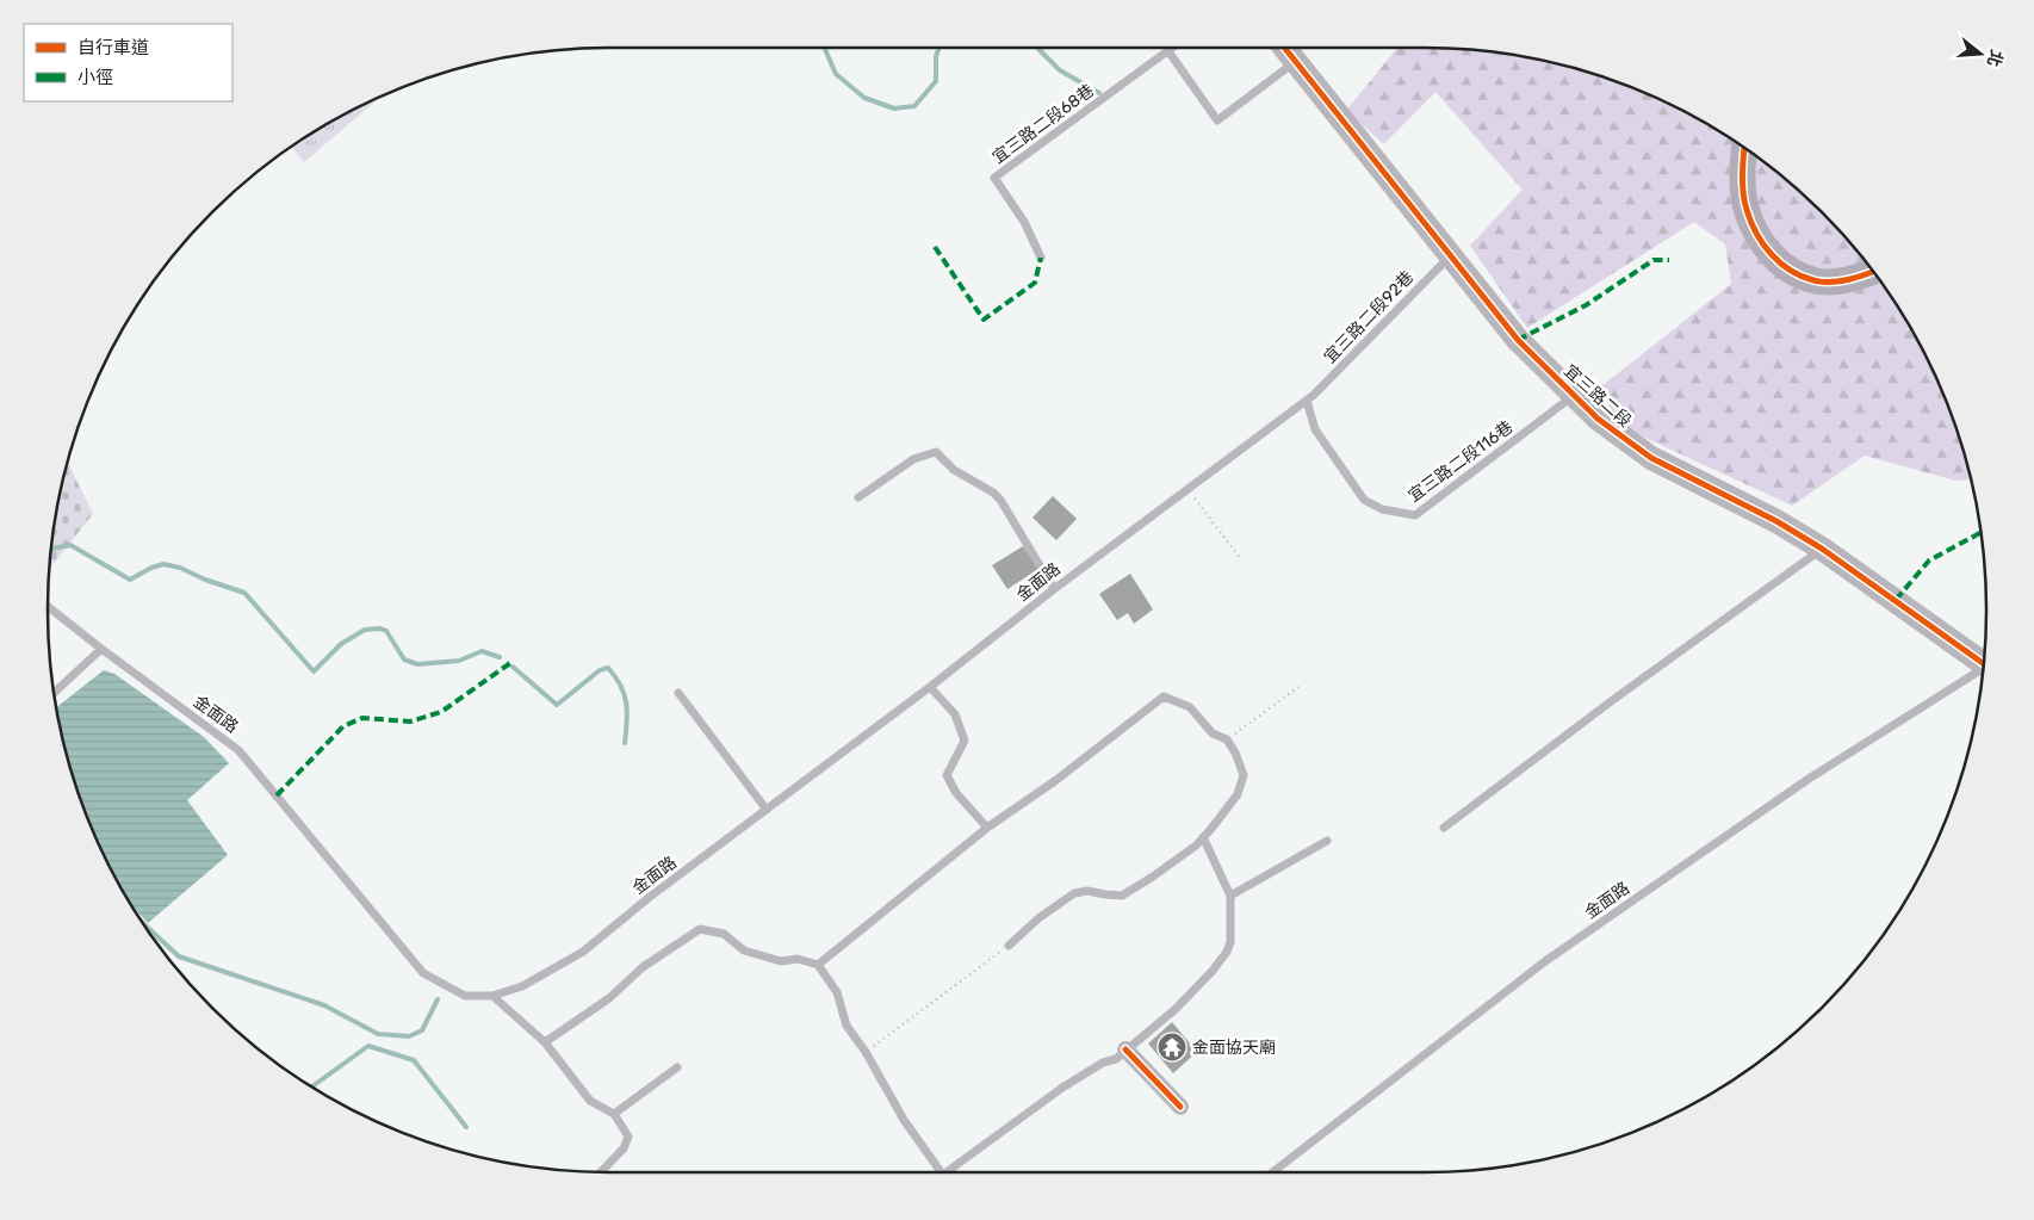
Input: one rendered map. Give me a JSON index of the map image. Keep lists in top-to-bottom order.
{
  "streets": {
    "street": ["宜三路二段"],
    "lane": [
      "宜三路二段68巷",
      "宜三路二段92巷",
      "宜三路二段116巷",
      "金面路"
    ]
  },
  "crossings": [
    ["宜三路二段92巷", "宜三路二段"],
    ["宜三路二段92巷", "宜三路二段116巷"],
    ["宜三路二段92巷", "金面路"],
    ["宜三路二段", "宜三路二段116巷"],
    ["宜三路二段116巷", "金面路"]
  ],
  "places": {
    "temple": ["金面協天廟"]
  },
  "legend": ["自行車道", "小徑"],
  "north": "right"
}
